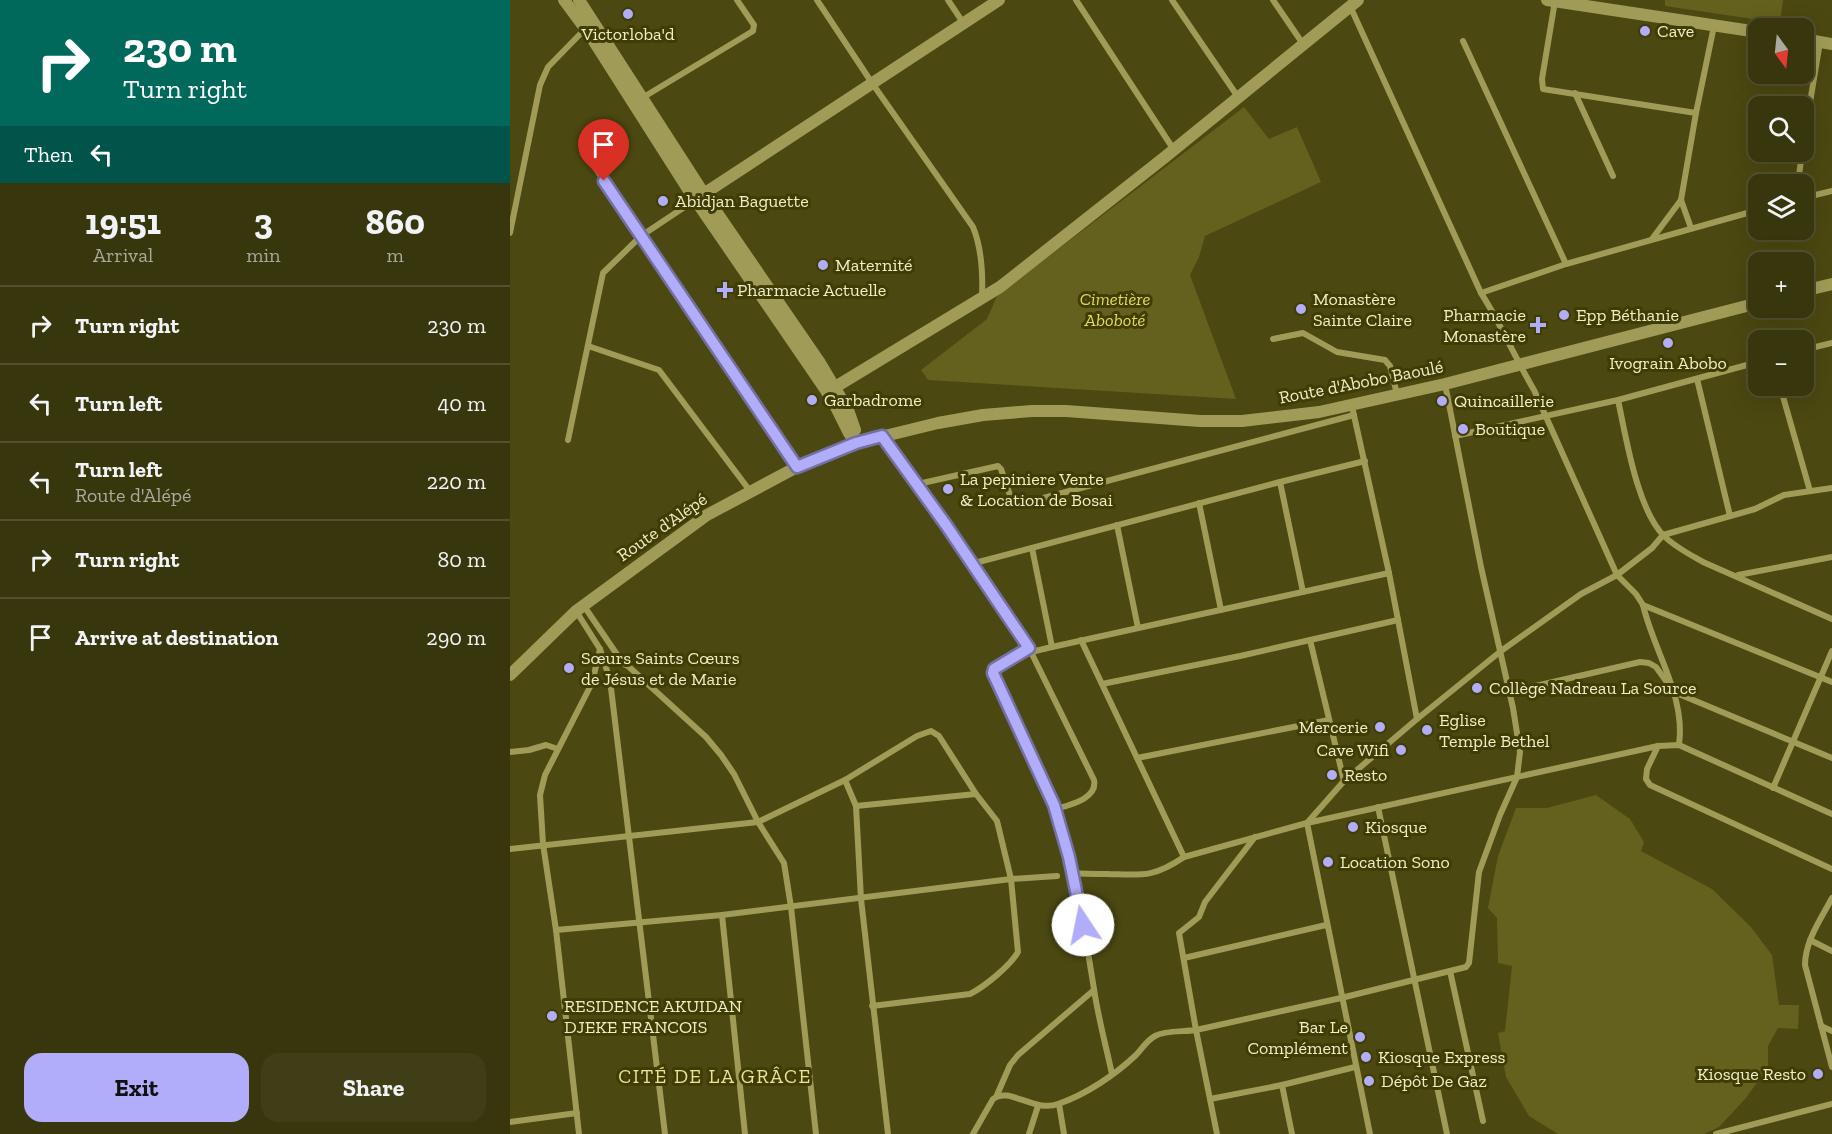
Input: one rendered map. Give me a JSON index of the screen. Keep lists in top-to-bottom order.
{
  "streets": {
    "main road": ["Route d'Abobo Baoulé", "Route d'Alépé"]
  },
  "crossings": [
    ["Route d'Abobo Baoulé", "Route d'Alépé"]
  ],
  "districts": ["CITÉ DE LA GRÂCE"],
  "parks": ["Cimetière Aboboté"],
  "places": {
    "other": [
      "Victorloba'd",
      "Cave",
      "Abidjan Baguette",
      "Maternité",
      "Monastère Sainte Claire",
      "Epp Béthanie",
      "Ivograin Abobo",
      "Garbadrome",
      "Quincaillerie",
      "Boutique",
      "La pepiniere Vente & Location de Bosai",
      "Sœurs Saints Cœurs de Jésus et de Marie",
      "Collège Nadreau La Source",
      "Mercerie",
      "Eglise Temple Bethel",
      "Cave Wifi",
      "Resto",
      "Kiosque",
      "Location Sono",
      "RESIDENCE AKUIDAN DJEKE FRANCOIS",
      "Bar Le Complément",
      "Kiosque Express",
      "Kiosque Resto",
      "Dépôt De Gaz"
    ],
    "health": ["Pharmacie Actuelle", "Pharmacie Monastère"]
  },
  "north": "bottom",
  "page": {
    "turn": ["230 m", "Turn right"],
    "map_buttons": ["+", "−"],
    "then": "Then",
    "eta": [
      "19:51",
      "Arrival",
      "3",
      "min",
      "860",
      "m"
    ],
    "list": [
      {
        "name": "Turn right",
        "value": "230 m"
      },
      {
        "name": "Turn left",
        "value": "40 m"
      },
      {
        "name": "Turn left",
        "note": "Route d'Alépé",
        "value": "220 m"
      },
      {
        "name": "Turn right",
        "value": "80 m"
      },
      {
        "name": "Arrive at destination",
        "value": "290 m"
      }
    ],
    "buttons": ["Exit", "Share"]
  }
}
